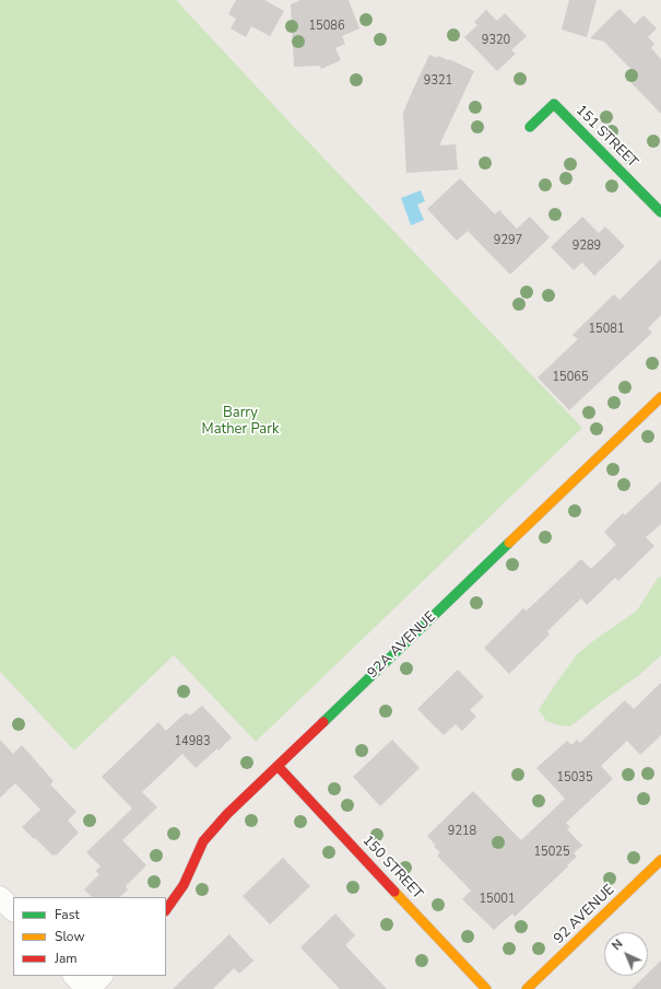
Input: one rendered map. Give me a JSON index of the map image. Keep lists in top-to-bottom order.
{
  "streets": {
    "street": [
      "151 STREET",
      "92A AVENUE",
      "150 STREET",
      "92 AVENUE"
    ]
  },
  "crossings": [
    ["92A AVENUE", "150 STREET"]
  ],
  "parks": ["Barry Mather Park"],
  "house_numbers": [
    "15086",
    "9320",
    "9321",
    "9297",
    "9289",
    "15081",
    "15065",
    "14983",
    "15035",
    "9218",
    "15025",
    "15001"
  ],
  "legend": ["Fast", "Slow", "Jam"],
  "north": "top left"
}
